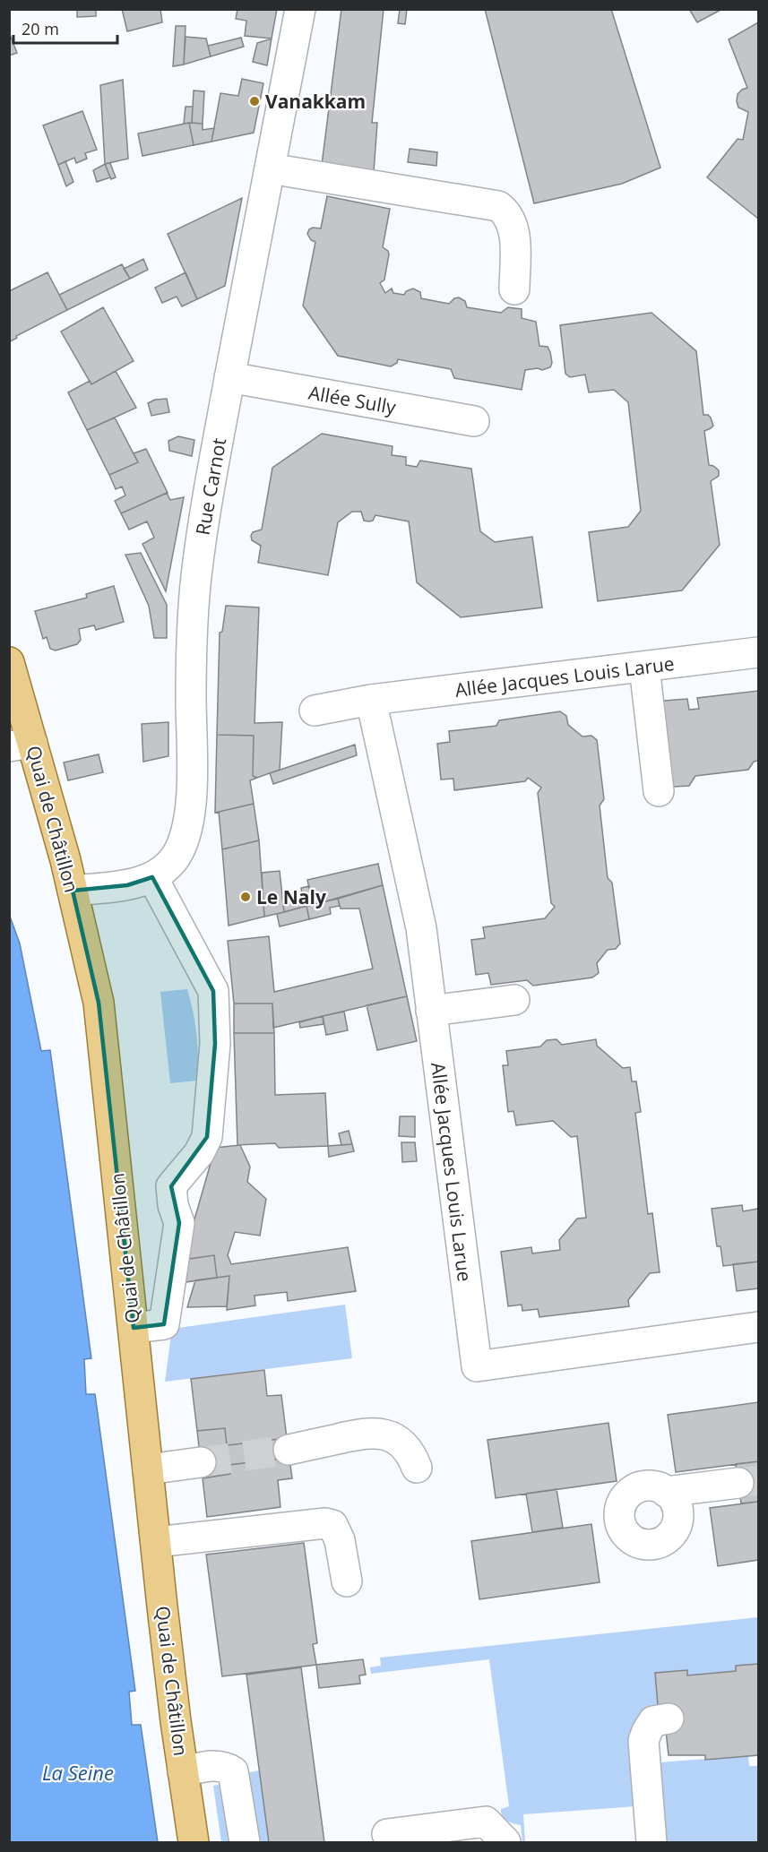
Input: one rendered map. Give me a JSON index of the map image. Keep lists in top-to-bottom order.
{
  "streets": {
    "main road": ["Quai de Châtillon"],
    "street": ["Allée Sully", "Rue Carnot", "Allée Jacques Louis Larue"]
  },
  "crossings": [
    ["Allée Sully", "Rue Carnot"],
    ["Rue Carnot", "Quai de Châtillon"]
  ],
  "water": ["La Seine"],
  "places": ["Vanakkam", "Le Naly"],
  "scale_bar": "20 m"
}
